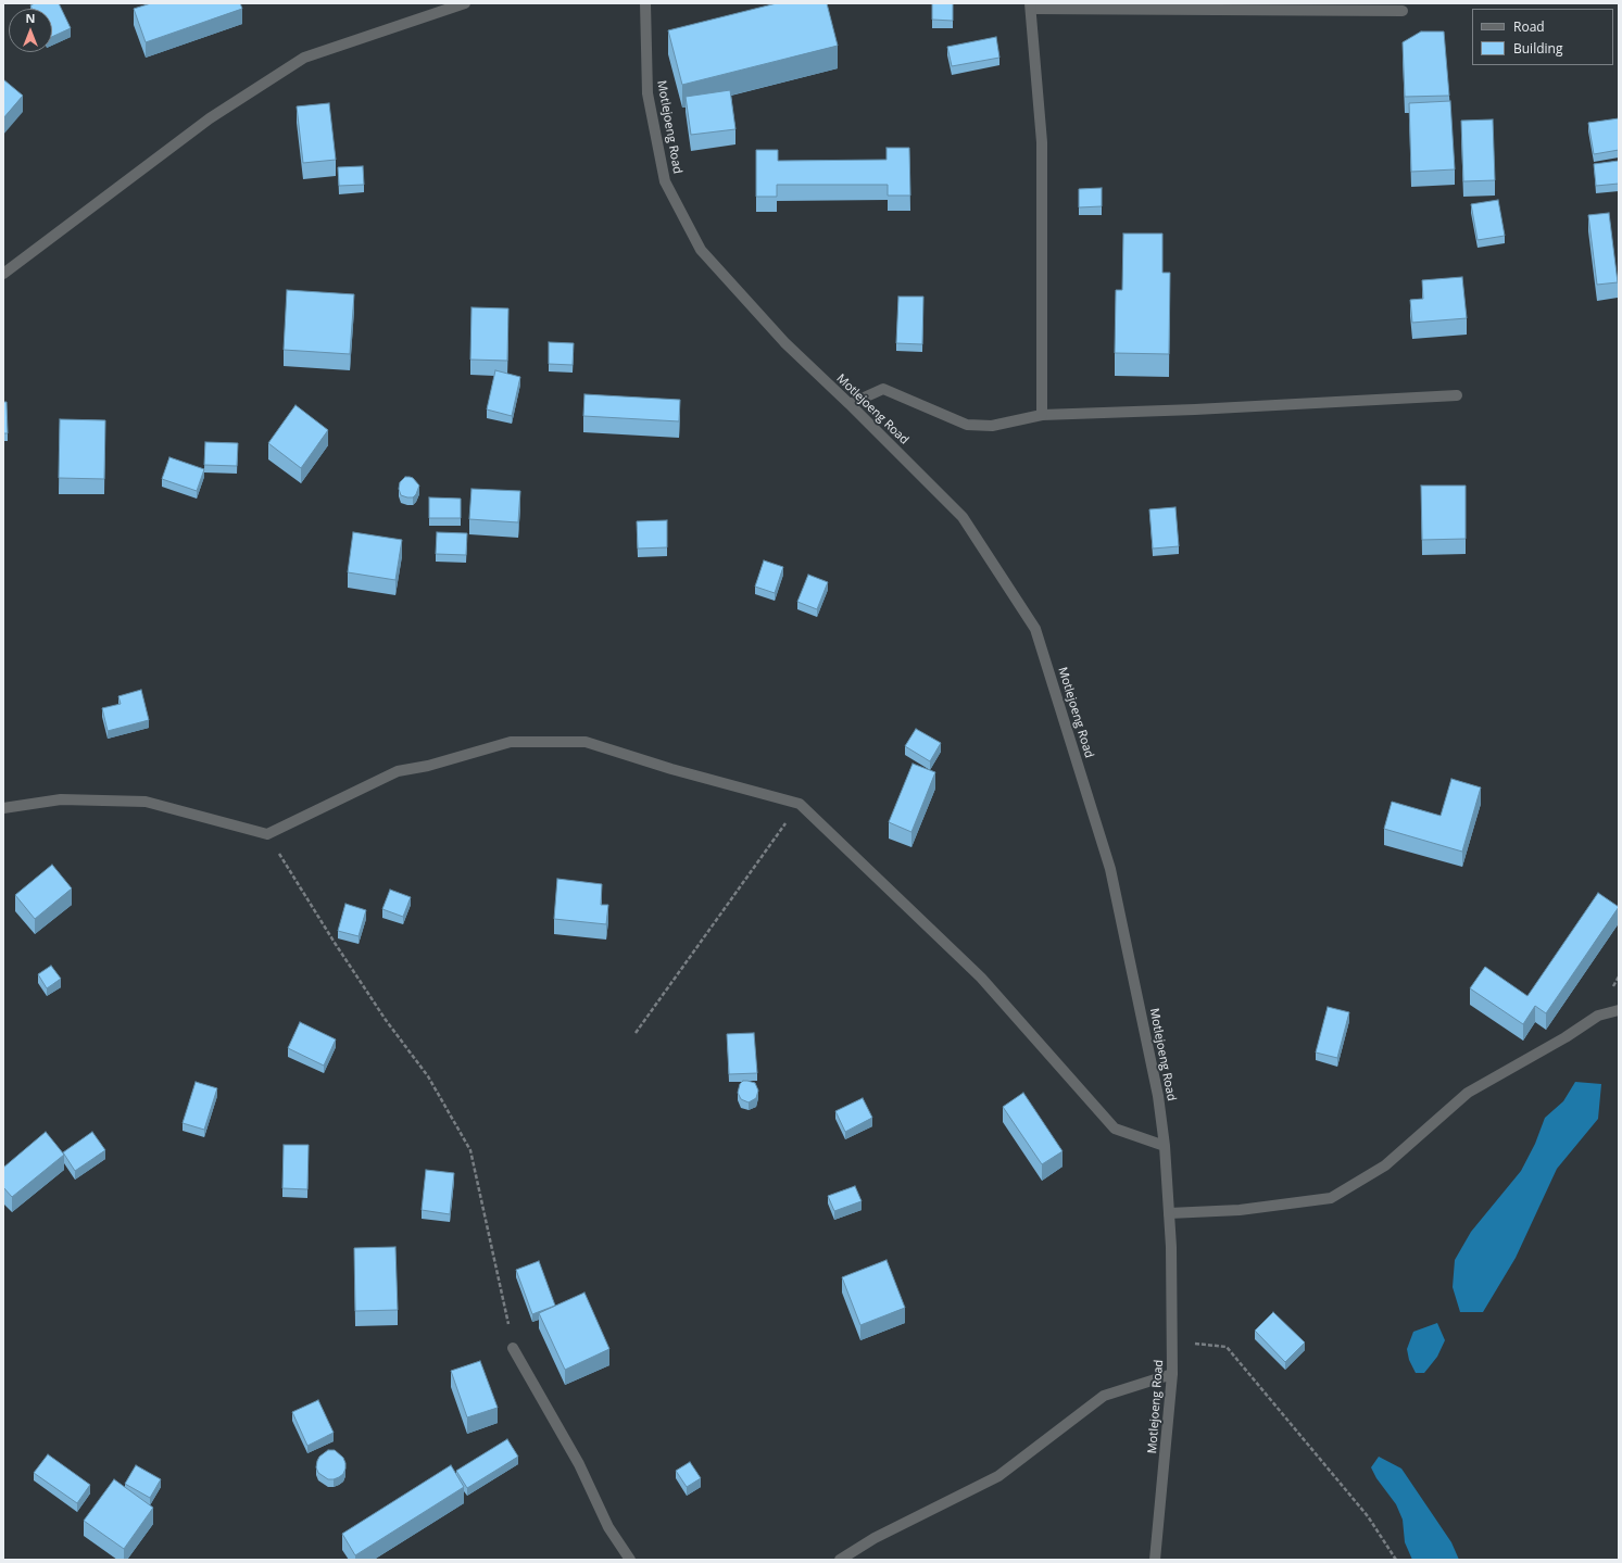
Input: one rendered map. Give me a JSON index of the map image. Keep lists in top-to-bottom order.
{
  "streets": {
    "street": ["Motlejoeng Road"]
  },
  "legend": ["Road", "Building"],
  "north": "top"
}
